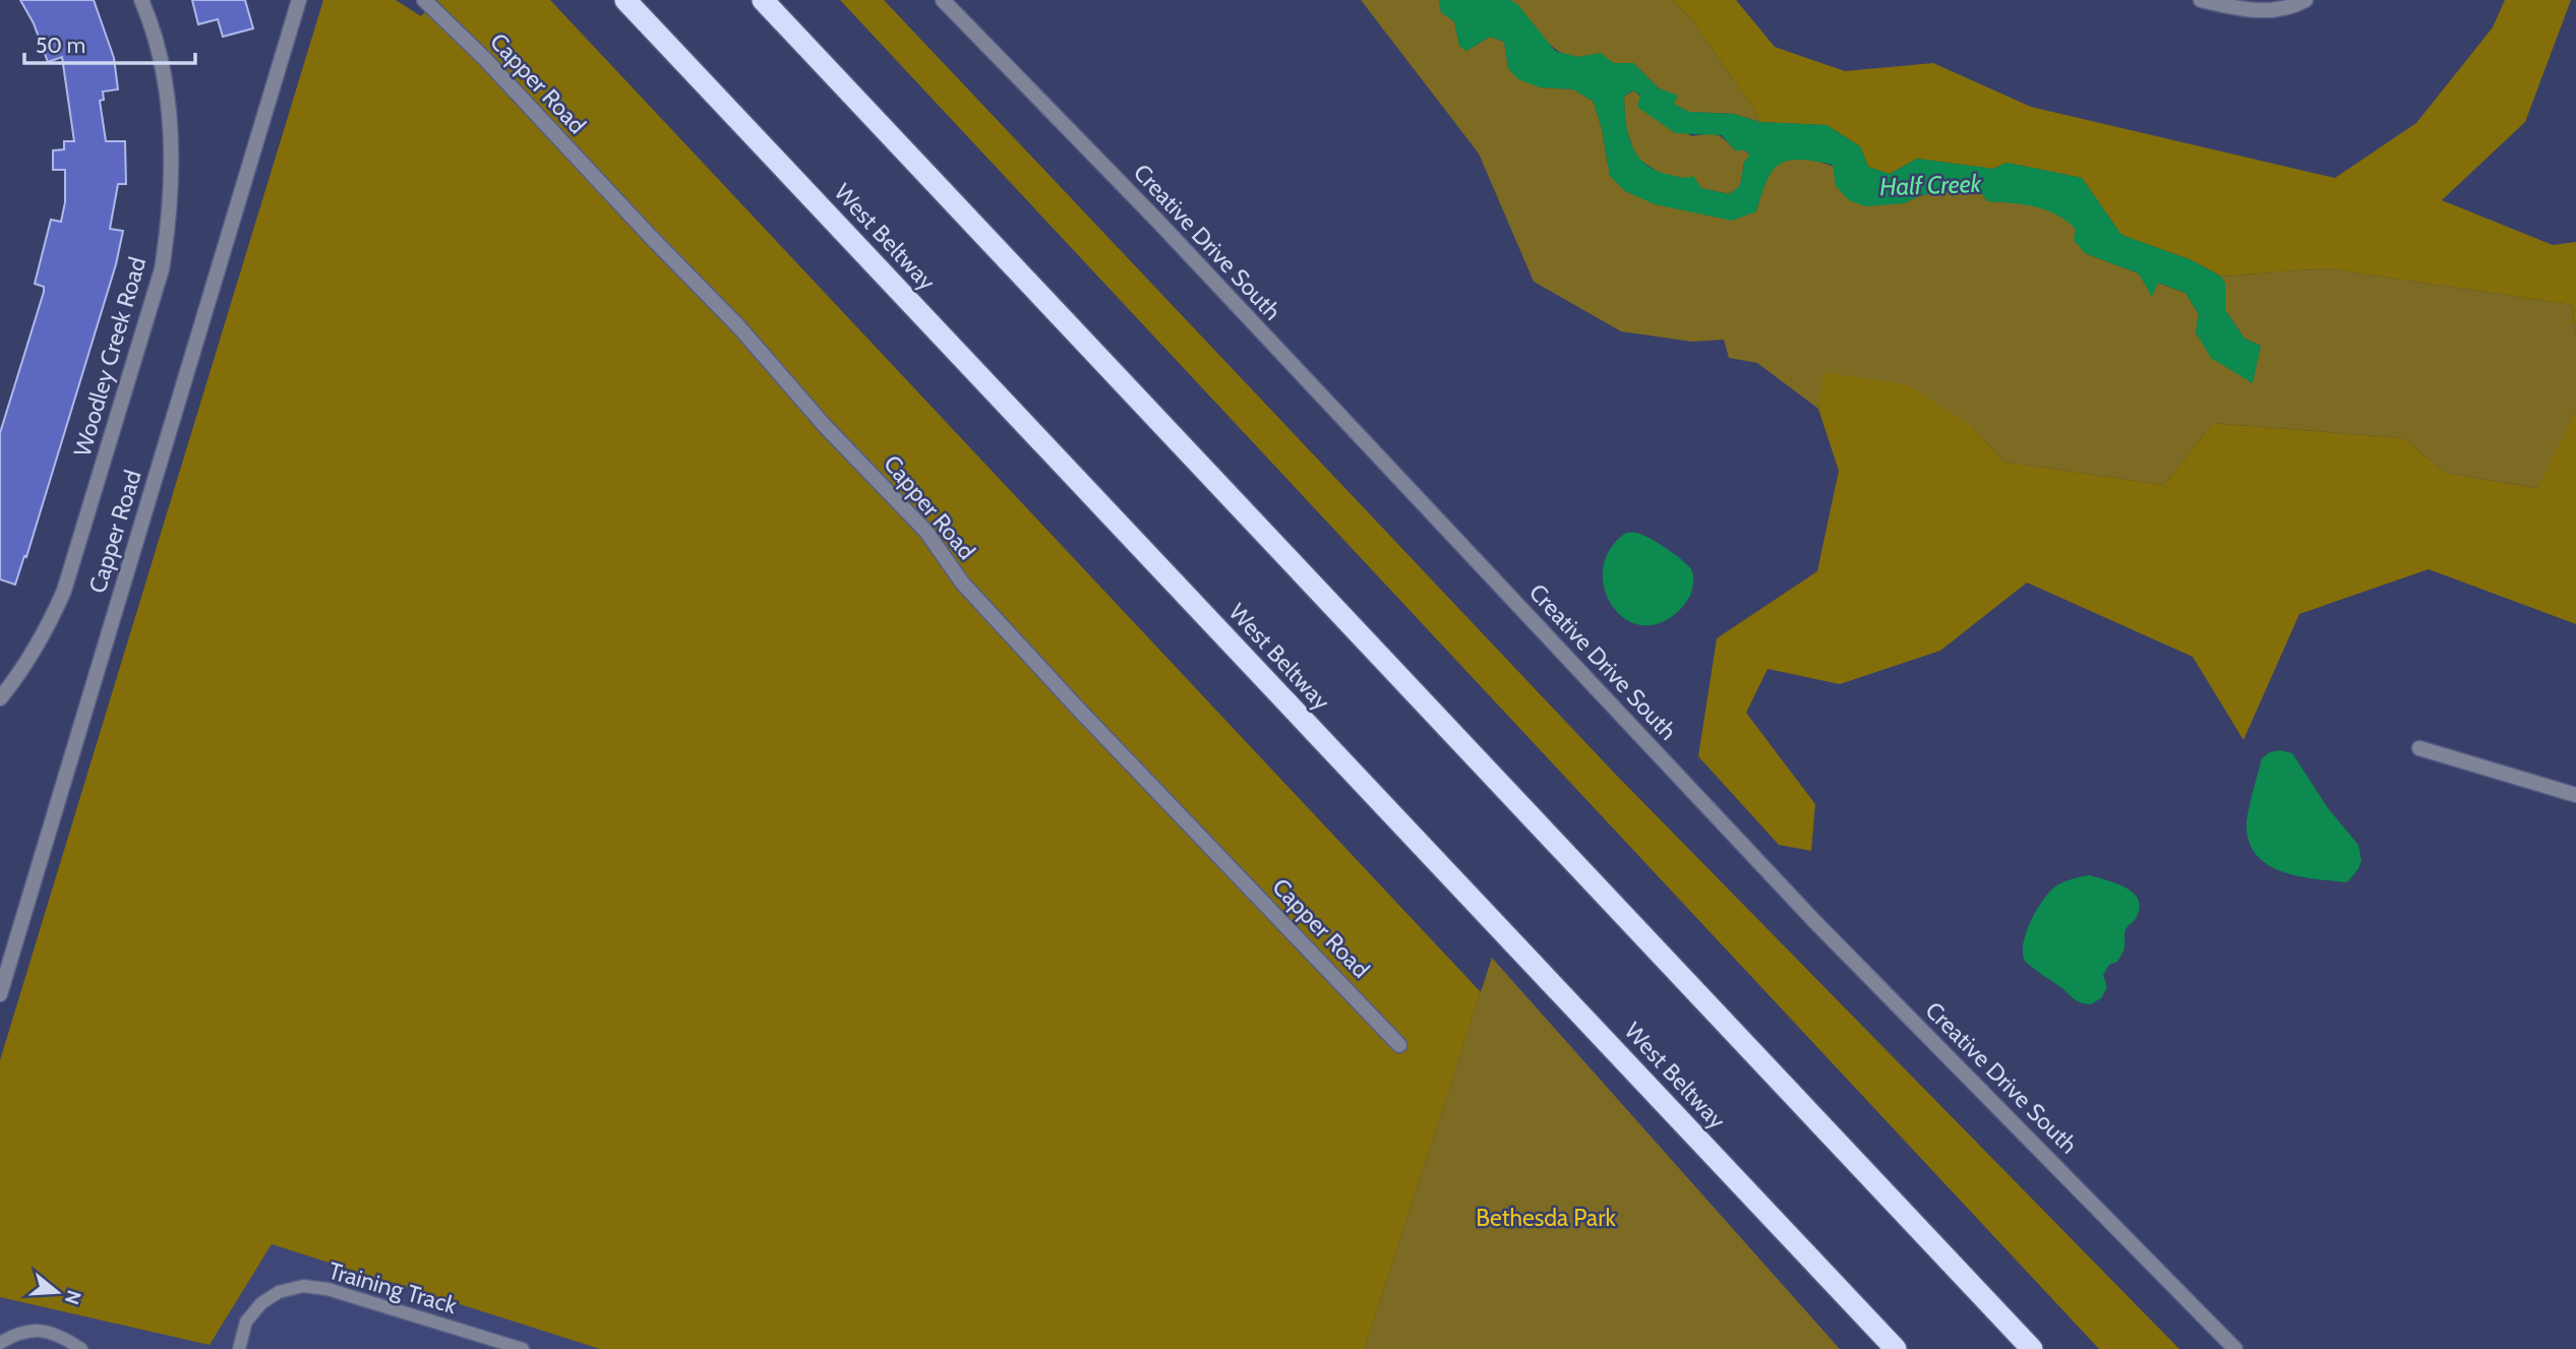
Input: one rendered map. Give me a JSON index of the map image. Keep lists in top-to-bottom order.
{
  "streets": {
    "highway": ["West Beltway"],
    "street": ["Capper Road", "Creative Drive South", "Woodley Creek Road"],
    "lane": ["Training Track"]
  },
  "water": ["Half Creek"],
  "parks": ["Bethesda Park"],
  "scale_bar": "50 m",
  "north": "right"
}
